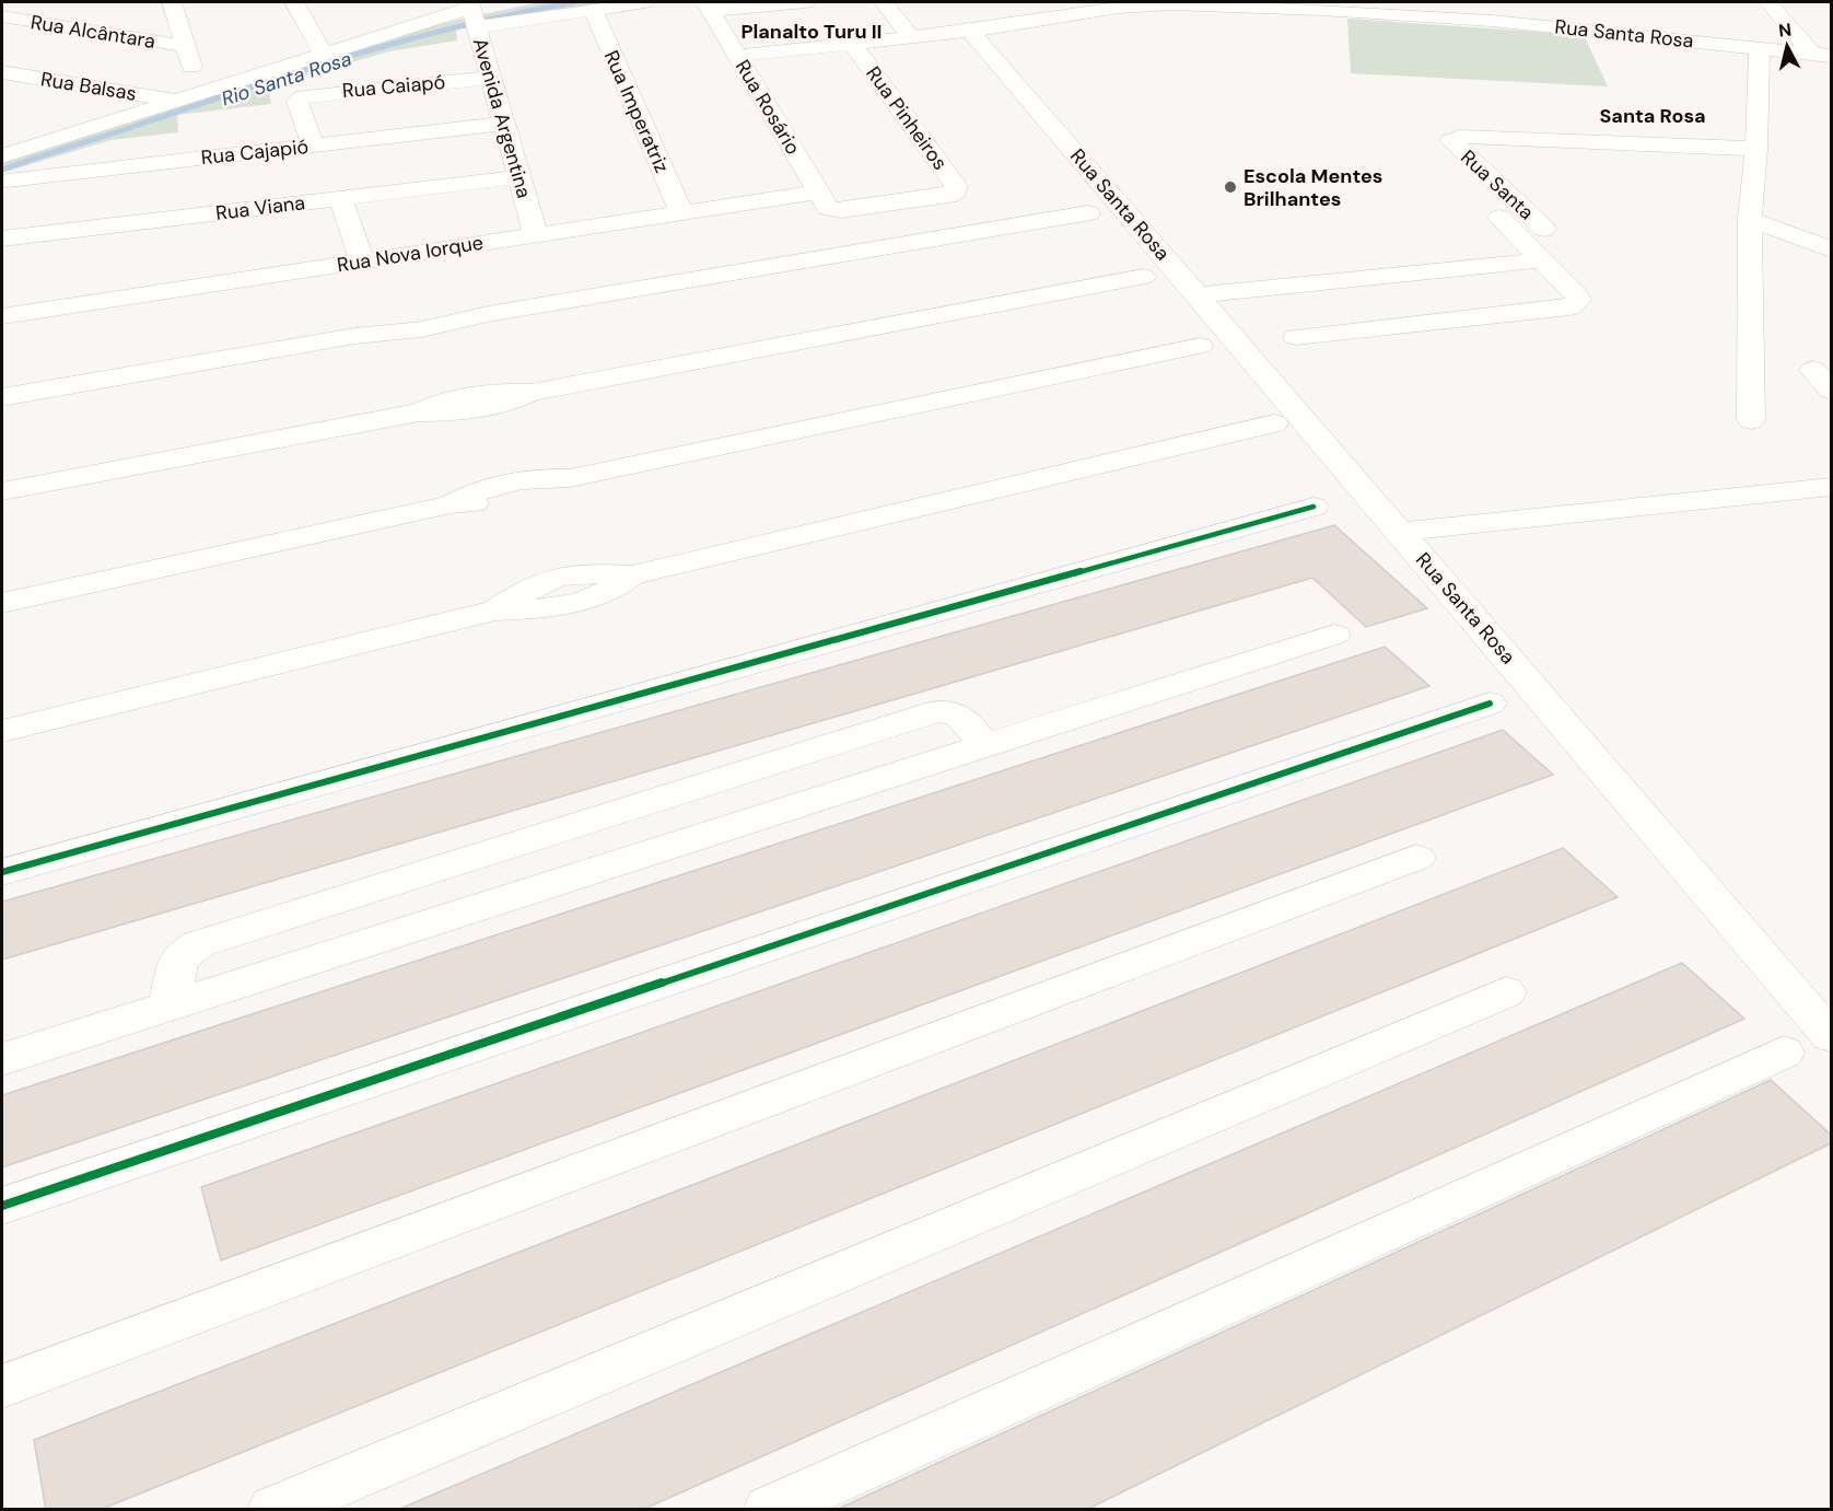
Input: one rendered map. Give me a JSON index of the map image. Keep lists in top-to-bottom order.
{
  "streets": {
    "street": [
      "Rua Alcântara",
      "Rua Santa Rosa",
      "Rua Balsas",
      "Rua Caiapó",
      "Rua Rosário",
      "Rua Imperatriz",
      "Avenida Argentina",
      "Rua Pinheiros",
      "Rua Cajapió",
      "Rua Santa",
      "Rua Viana",
      "Rua Nova Iorque"
    ]
  },
  "crossings": [
    ["Rua Caiapó", "Avenida Argentina"],
    ["Rua Caiapó", "Rua Cajapió"],
    ["Rua Rosário", "Rua Pinheiros"],
    ["Rua Rosário", "Rua Nova Iorque"],
    ["Rua Imperatriz", "Rua Nova Iorque"],
    ["Avenida Argentina", "Rua Cajapió"],
    ["Avenida Argentina", "Rua Viana"],
    ["Avenida Argentina", "Rua Nova Iorque"],
    ["Rua Pinheiros", "Rua Nova Iorque"]
  ],
  "districts": ["Planalto Turu II", "Santa Rosa"],
  "water": ["Rio Santa Rosa"],
  "places": ["Escola Mentes Brilhantes"],
  "north": "top"
}
